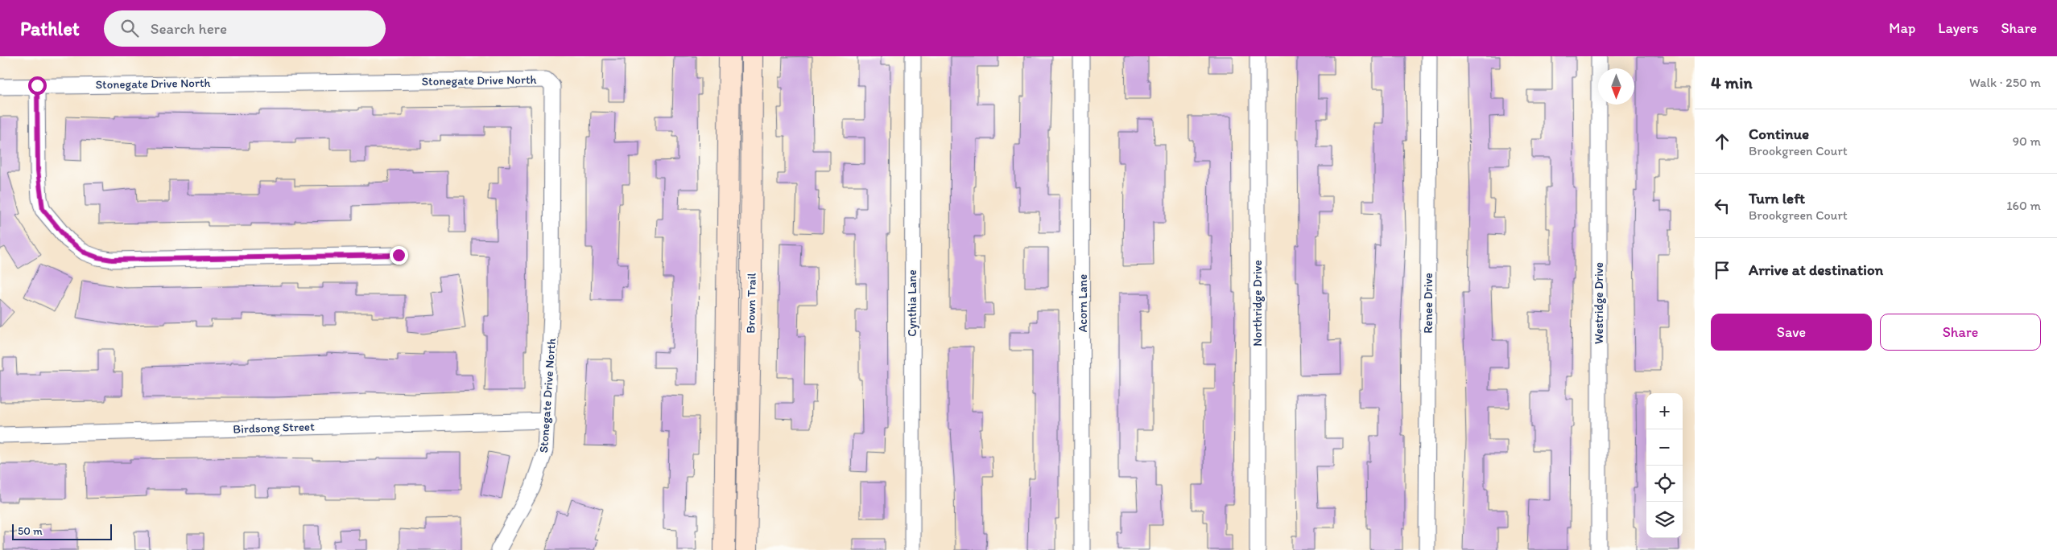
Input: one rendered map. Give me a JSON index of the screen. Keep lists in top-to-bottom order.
{
  "streets": {
    "street": [
      "Stonegate Drive North",
      "Brown Trail",
      "Cynthia Lane",
      "Acorn Lane",
      "Northridge Drive",
      "Renee Drive",
      "Westridge Drive",
      "Birdsong Street"
    ]
  },
  "crossings": [
    ["Stonegate Drive North", "Birdsong Street"]
  ],
  "scale_bar": "50 m",
  "north": "bottom",
  "page": {
    "header": "Pathlet",
    "search": "Search here",
    "nav": ["Map", "Layers", "Share"],
    "heading": ["4 min", "Walk · 250 m"],
    "list": [
      ["Continue", "Brookgreen Court", "90 m"],
      ["Turn left", "Brookgreen Court", "160 m"],
      "Arrive at destination"
    ],
    "buttons": ["Save", "Share"],
    "map_buttons": ["+", "−"],
    "scale": "50 m"
  }
}
